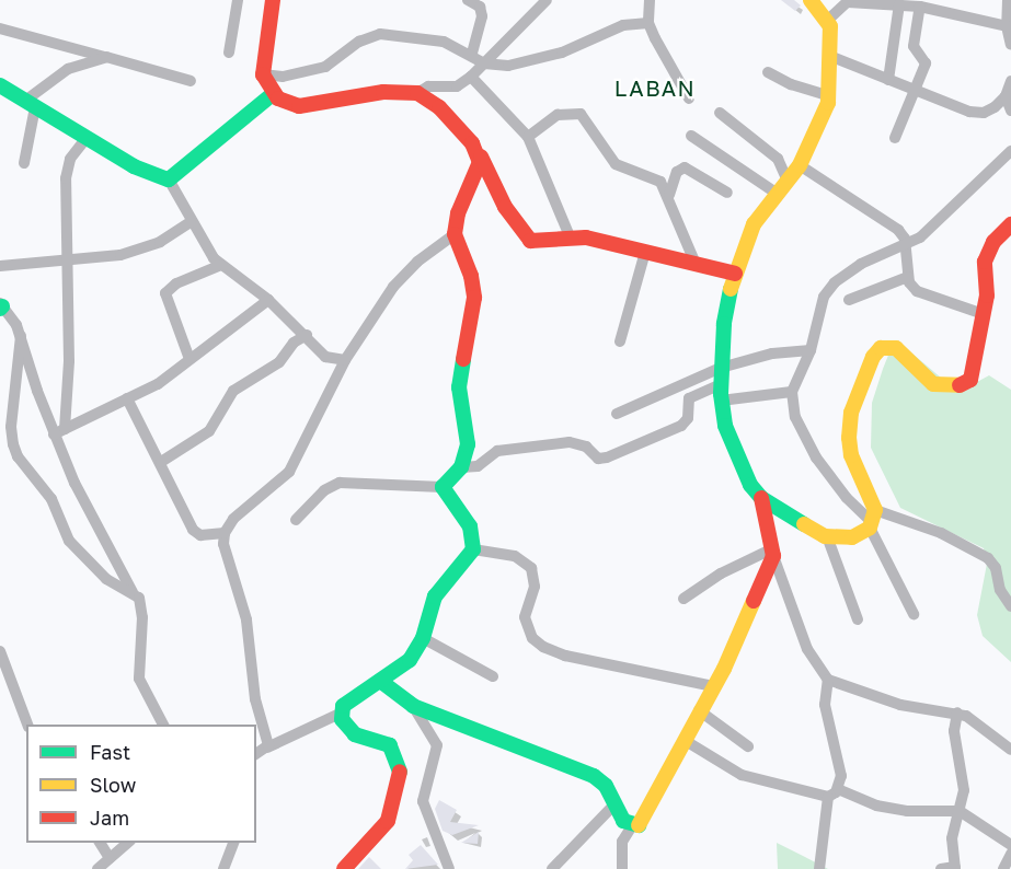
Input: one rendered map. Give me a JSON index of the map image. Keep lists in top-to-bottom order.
{
  "districts": ["LABAN"],
  "legend": ["Fast", "Slow", "Jam"]
}
